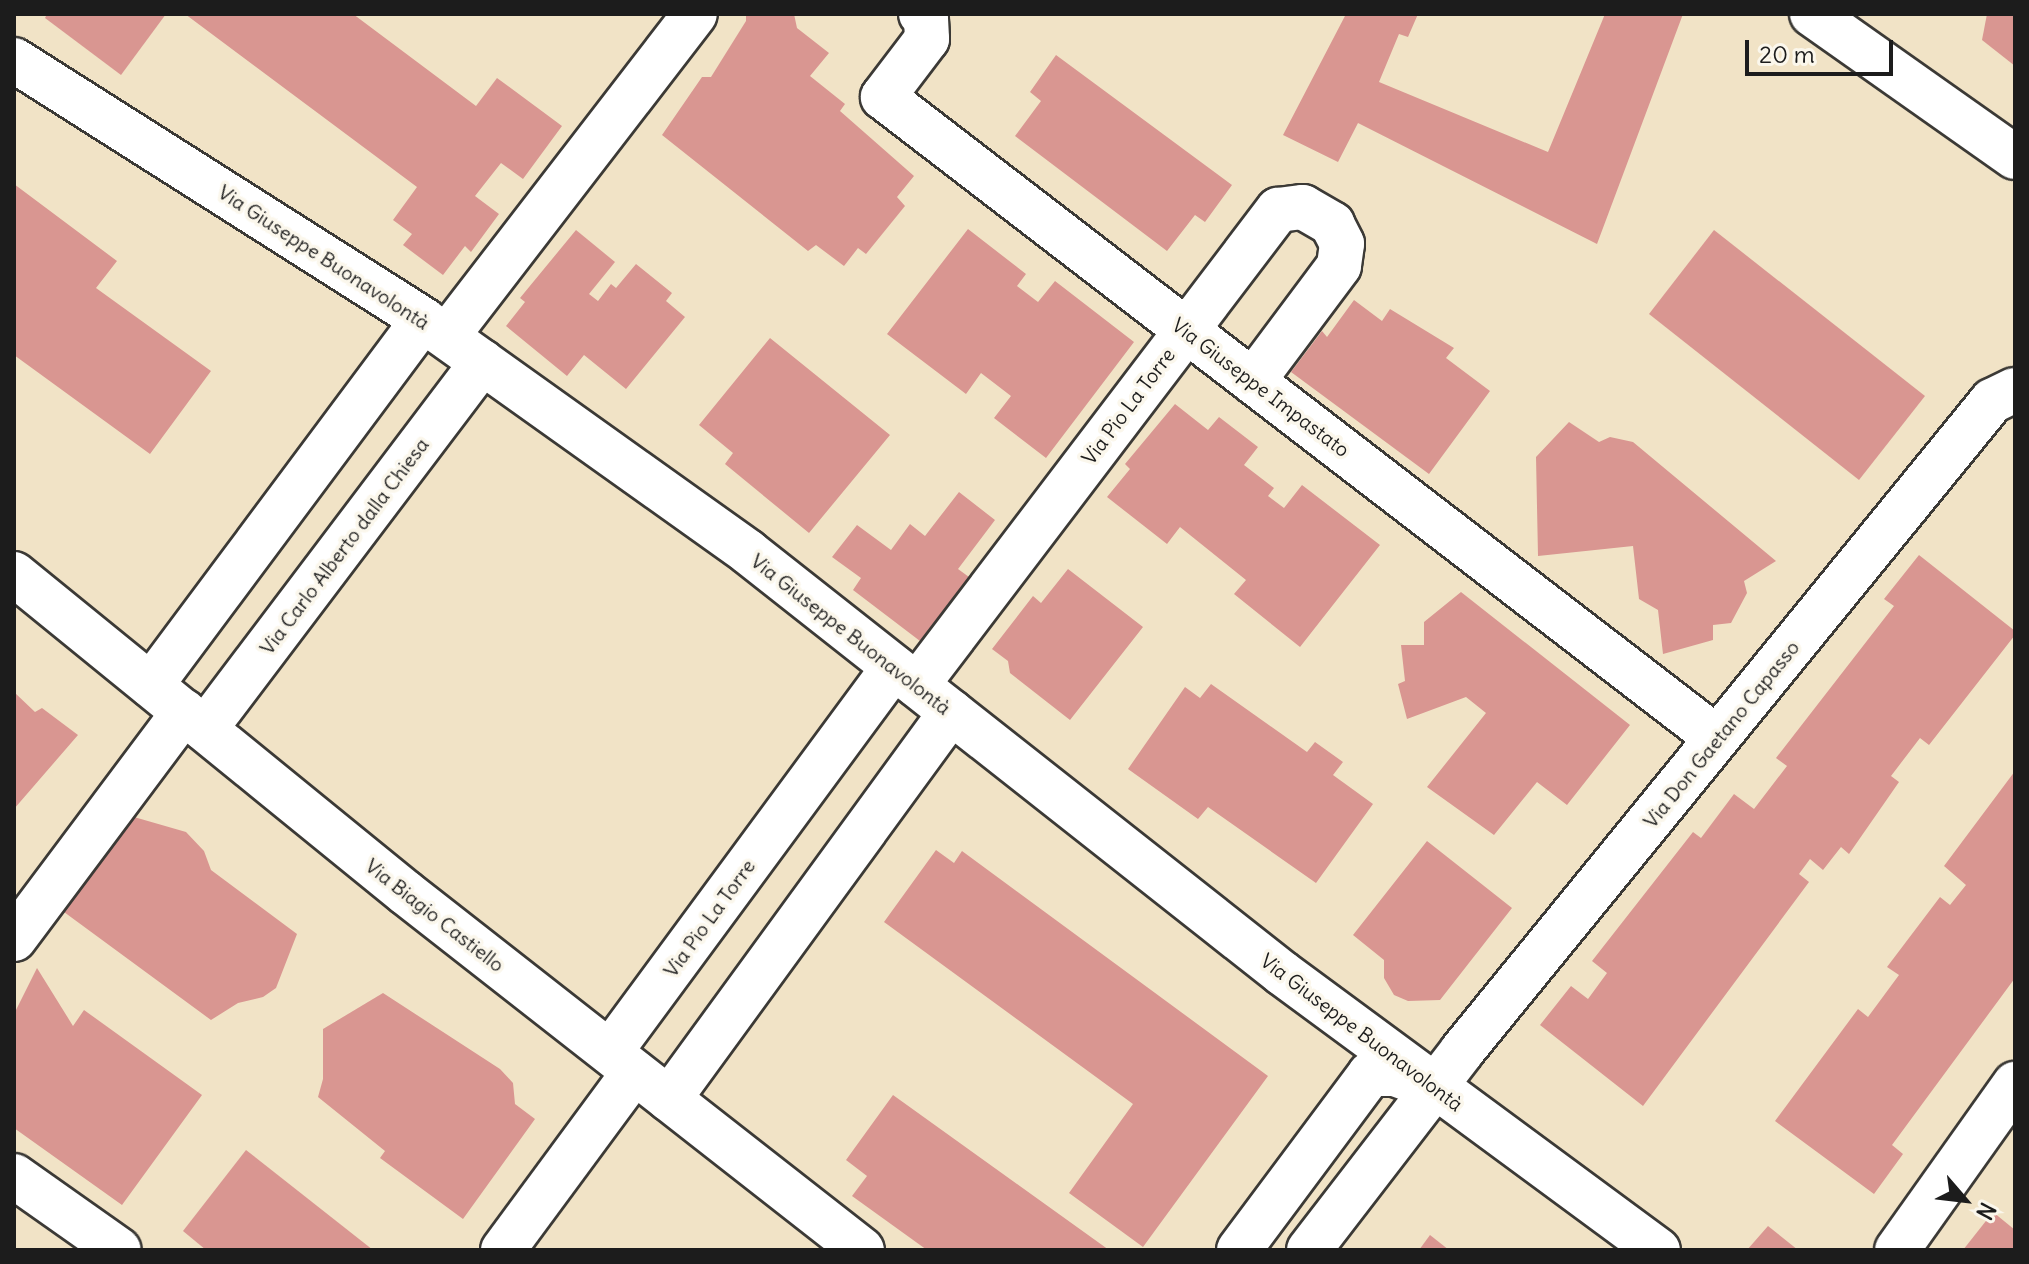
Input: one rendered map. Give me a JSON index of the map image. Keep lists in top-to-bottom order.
{
  "streets": {
    "street": [
      "Via Giuseppe Buonavolontà",
      "Via Giuseppe Impastato",
      "Via Pio La Torre",
      "Via Carlo Alberto dalla Chiesa",
      "Via Don Gaetano Capasso",
      "Via Biagio Castiello"
    ]
  },
  "crossings": [
    ["Via Giuseppe Buonavolontà", "Via Pio La Torre"],
    ["Via Giuseppe Buonavolontà", "Via Carlo Alberto dalla Chiesa"],
    ["Via Giuseppe Buonavolontà", "Via Don Gaetano Capasso"],
    ["Via Giuseppe Impastato", "Via Pio La Torre"],
    ["Via Giuseppe Impastato", "Via Don Gaetano Capasso"],
    ["Via Pio La Torre", "Via Biagio Castiello"],
    ["Via Carlo Alberto dalla Chiesa", "Via Biagio Castiello"]
  ],
  "scale_bar": "20 m",
  "north": "bottom right"
}
